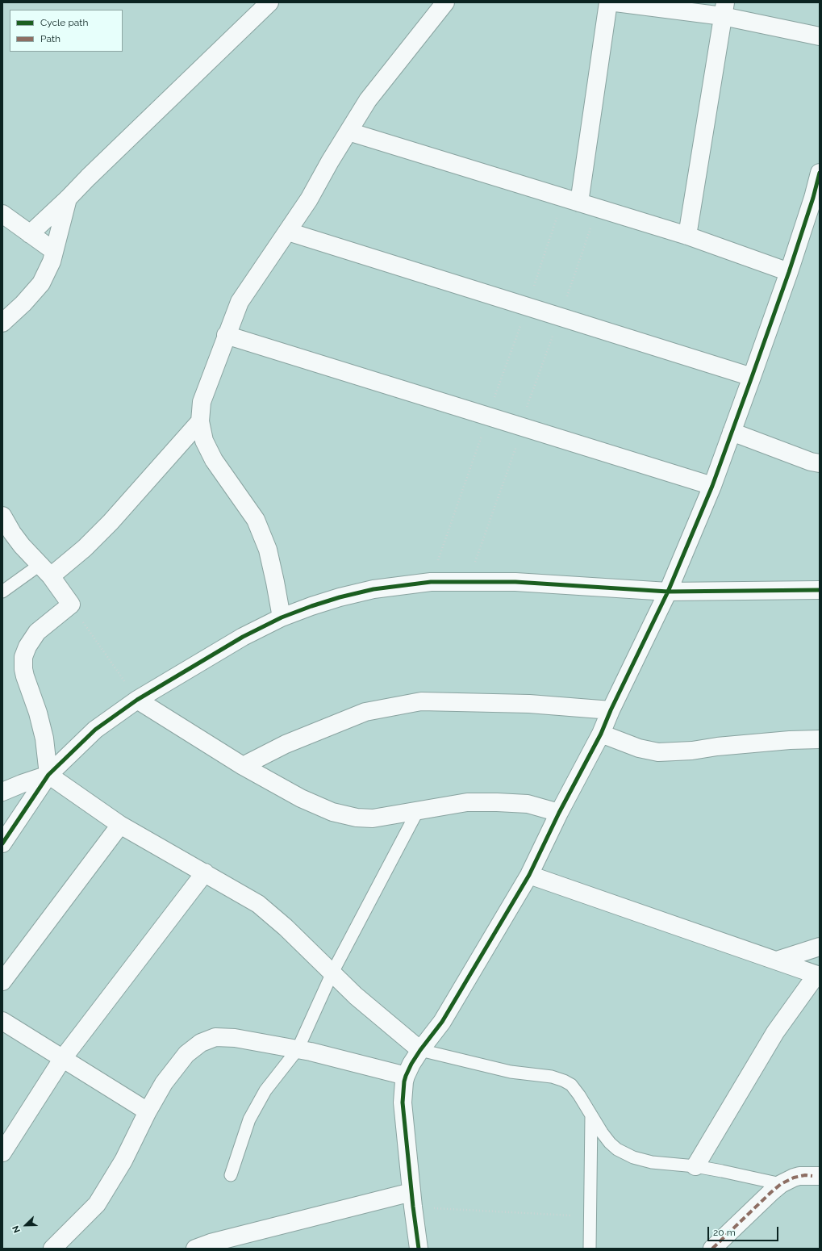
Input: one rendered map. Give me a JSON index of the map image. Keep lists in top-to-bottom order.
{
  "legend": ["Cycle path", "Path"],
  "scale_bar": "20 m",
  "north": "bottom left"
}
